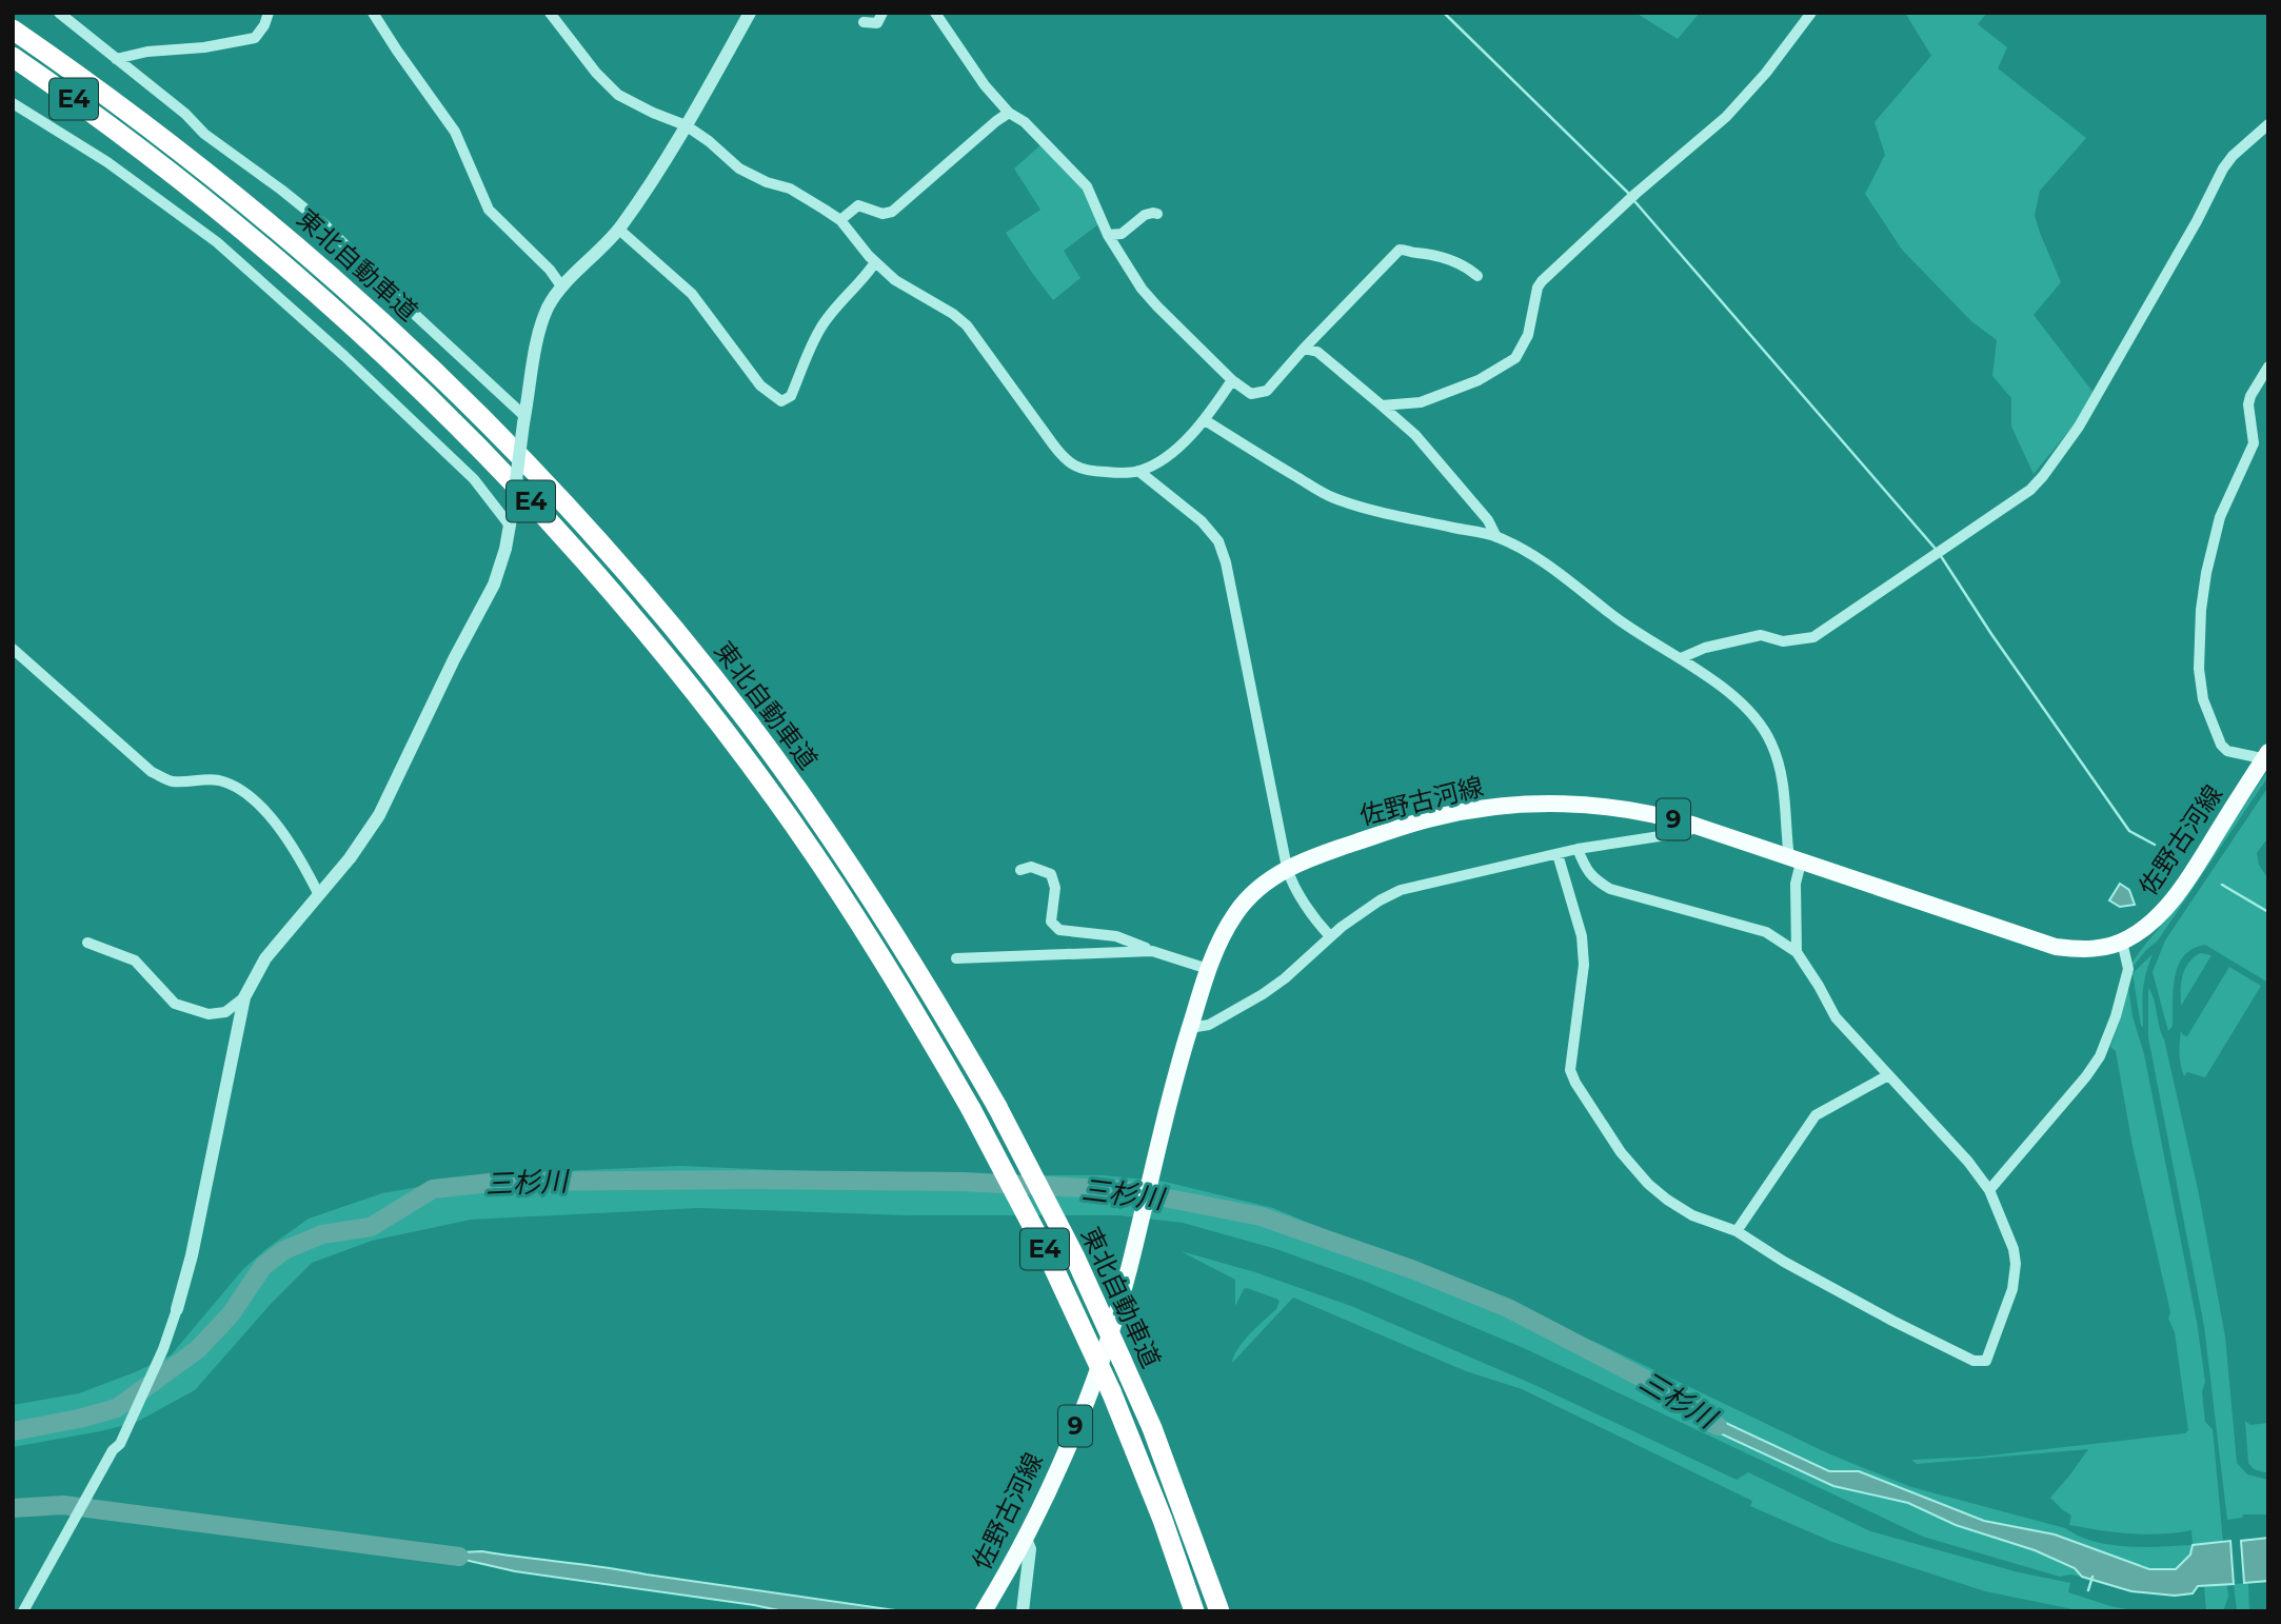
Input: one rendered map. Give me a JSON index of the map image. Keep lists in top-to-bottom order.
{
  "streets": {
    "highway": ["E4", "東北自動車道"],
    "main road": ["佐野古河線", "9"]
  },
  "water": ["三杉川"]
}
